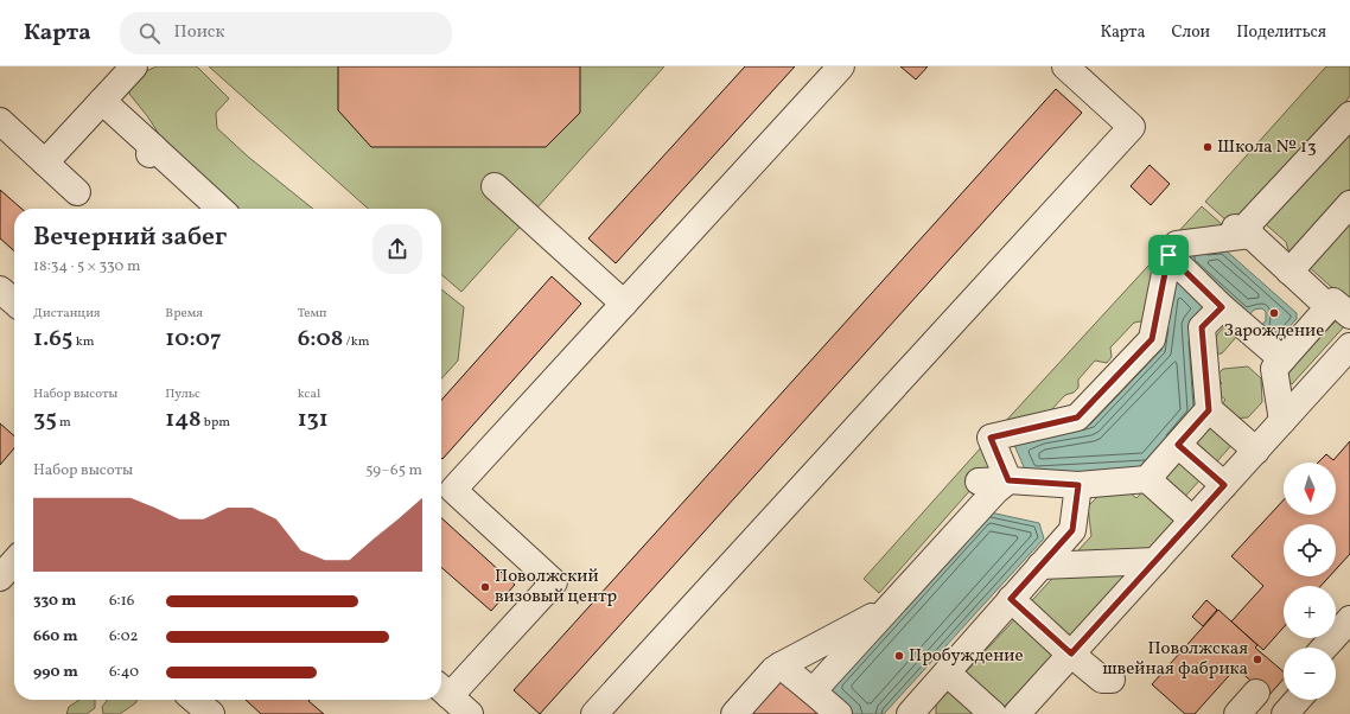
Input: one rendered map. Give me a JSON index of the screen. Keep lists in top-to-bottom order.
{
  "places": [
    "Школа № 13",
    "Зарождение",
    "Поволжский визовый центр",
    "Пробуждение",
    "Поволжская швейная фабрика"
  ],
  "north": "bottom",
  "page": {
    "header": "Карта",
    "search": "Поиск",
    "nav": ["Карта", "Слои", "Поделиться"],
    "heading": ["Вечерний забег", "18:34 · 5 × 330 m"],
    "stats": [
      ["Дистанция", "1.65 km"],
      ["Время", "10:07"],
      ["Темп", "6:08 /km"],
      ["Набор высоты", "35 m"],
      ["Пульс", "148 bpm"],
      ["kcal", "131"]
    ],
    "chart": ["Набор высоты", "59–65 m"],
    "map_buttons": ["+", "−"],
    "list": [
      {
        "name": "330 m",
        "note": "6:16"
      },
      {
        "name": "660 m",
        "note": "6:02"
      },
      {
        "name": "990 m",
        "note": "6:40"
      }
    ]
  }
}
